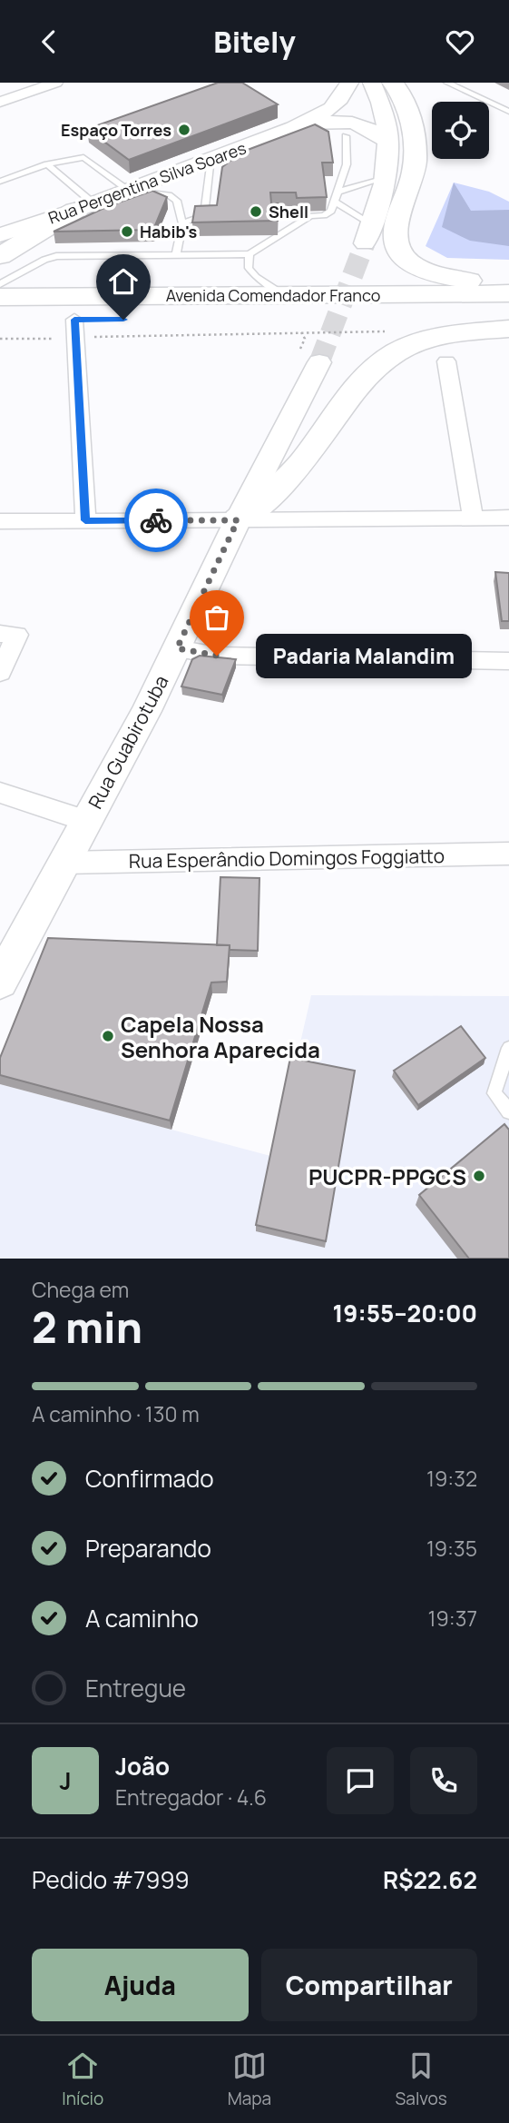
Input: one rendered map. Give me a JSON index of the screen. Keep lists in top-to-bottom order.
{
  "streets": {
    "highway": ["Avenida Comendador Franco"],
    "main road": ["Rua Pergentina Silva Soares", "Rua Guabirotuba"],
    "street": ["Rua Esperândio Domingos Foggiatto"]
  },
  "crossings": [
    ["Rua Guabirotuba", "Rua Esperândio Domingos Foggiatto"]
  ],
  "places": [
    "Espaço Torres",
    "Shell",
    "Habib's",
    "Padaria Malandim",
    "Capela Nossa Senhora Aparecida",
    "PUCPR-PPGCS"
  ],
  "page": {
    "header": "Bitely",
    "bubble": "Padaria Malandim",
    "heading": ["2 min", "Chega em", "19:55–20:00"],
    "panel": [
      "João",
      "Entregador · 4.6",
      "Pedido #7999",
      "R$22.62"
    ],
    "bar": "A caminho · 130 m",
    "list": [
      ["Confirmado", "19:32"],
      ["Preparando", "19:35"],
      ["A caminho", "19:37"],
      "Entregue"
    ],
    "round": "J",
    "buttons": ["Ajuda", "Compartilhar"],
    "tabs": ["Início", "Mapa", "Salvos"]
  }
}
